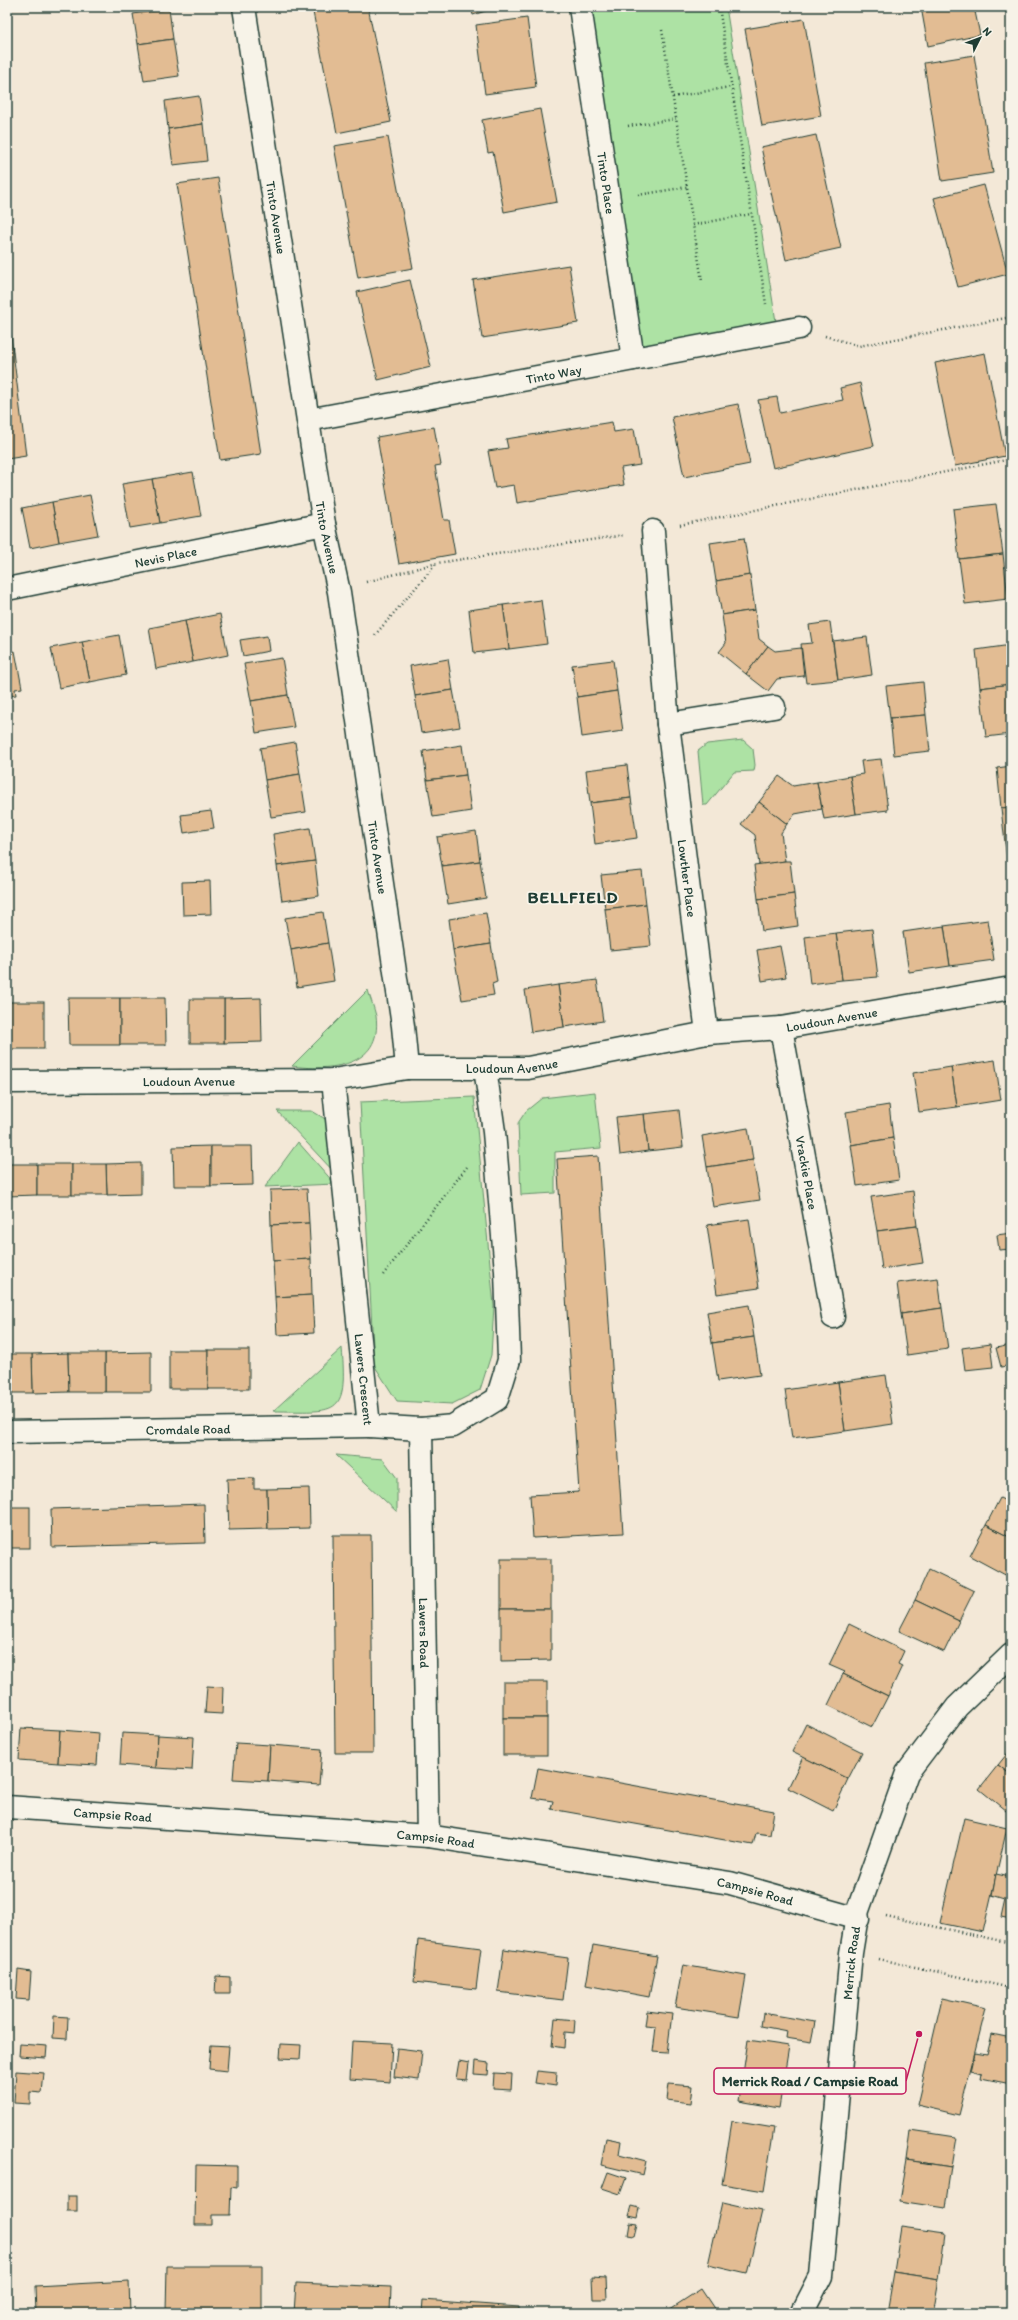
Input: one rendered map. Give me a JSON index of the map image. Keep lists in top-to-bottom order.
{
  "streets": {
    "street": [
      "Tinto Place",
      "Tinto Avenue",
      "Tinto Way",
      "Nevis Place",
      "Lowther Place",
      "Loudoun Avenue",
      "Vrackie Place",
      "Lawers Crescent",
      "Cromdale Road",
      "Lawers Road",
      "Campsie Road",
      "Merrick Road"
    ]
  },
  "crossings": [
    ["Tinto Place", "Tinto Way"],
    ["Tinto Avenue", "Tinto Way"],
    ["Tinto Avenue", "Nevis Place"],
    ["Tinto Avenue", "Loudoun Avenue"],
    ["Lowther Place", "Loudoun Avenue"],
    ["Loudoun Avenue", "Vrackie Place"],
    ["Loudoun Avenue", "Lawers Crescent"],
    ["Lawers Crescent", "Cromdale Road"],
    ["Lawers Crescent", "Lawers Road"],
    ["Lawers Road", "Campsie Road"],
    ["Campsie Road", "Merrick Road"]
  ],
  "districts": ["BELLFIELD"],
  "places": ["Merrick Road / Campsie Road"],
  "north": "top right"
}
